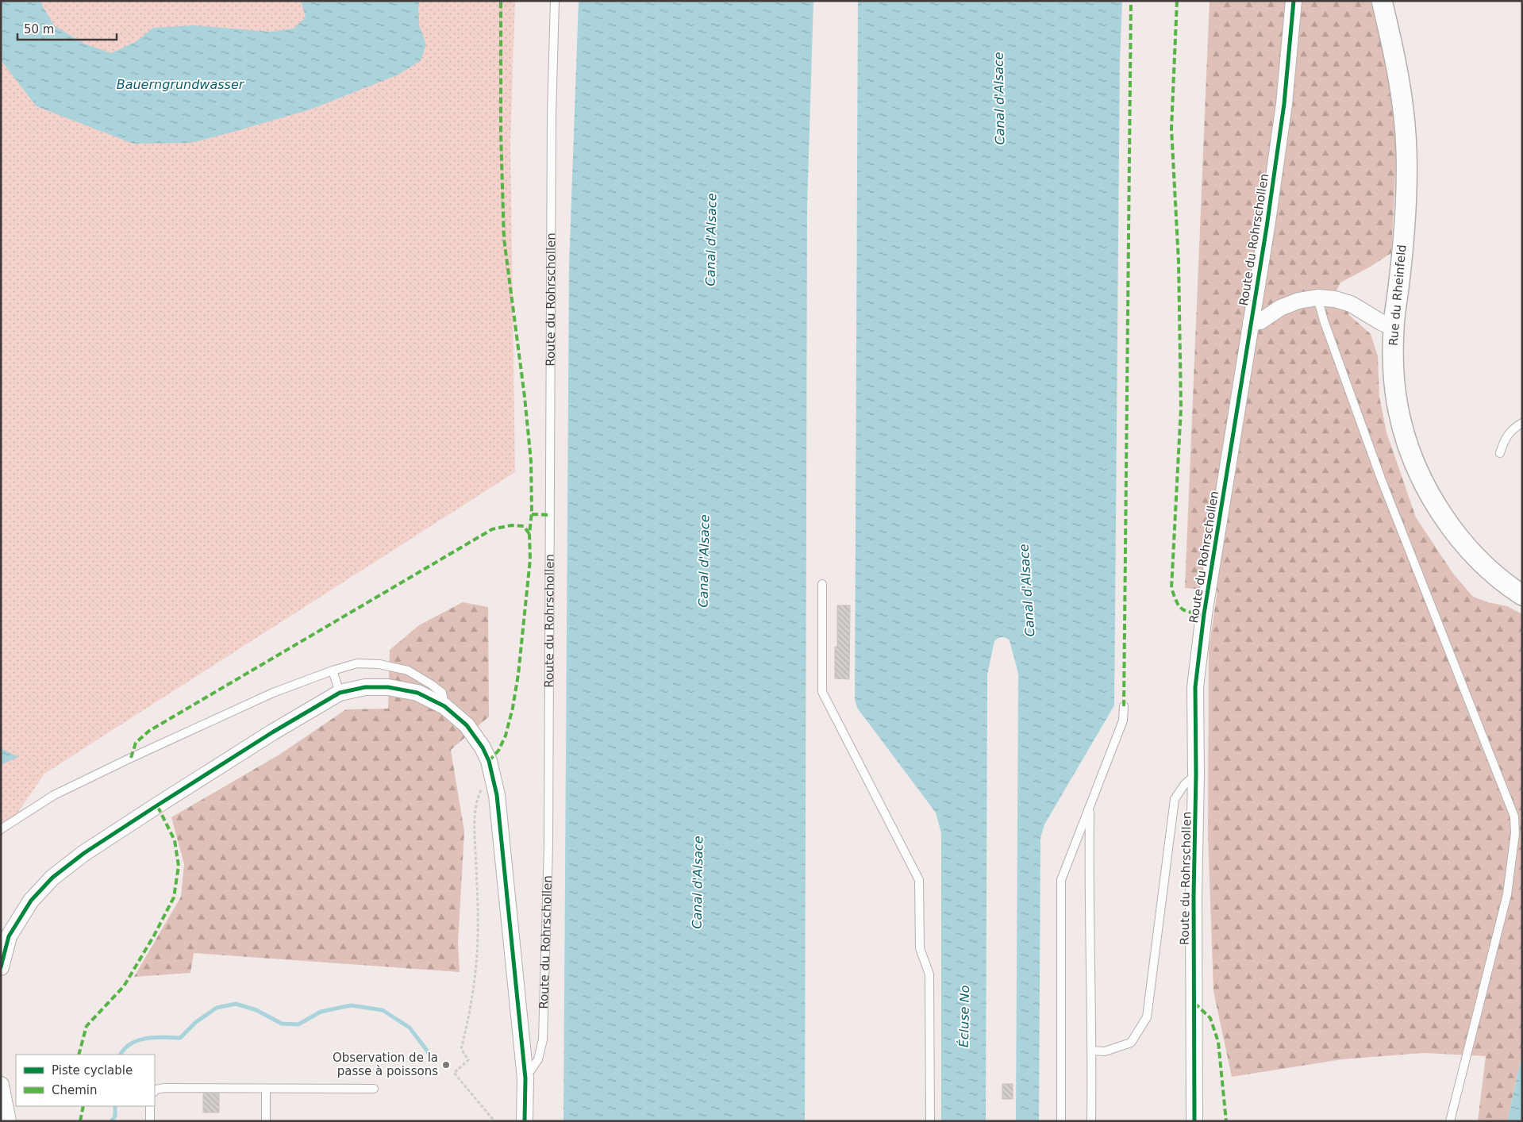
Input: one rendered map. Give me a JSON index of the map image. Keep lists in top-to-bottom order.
{
  "streets": {
    "street": ["Route du Rohrschollen", "Rue du Rheinfeld"]
  },
  "crossings": [
    ["Route du Rohrschollen", "Rue du Rheinfeld"]
  ],
  "water": ["Bauerngrundwasser", "Canal d'Alsace", "Écluse No"],
  "places": ["Observation de la passe à poissons"],
  "legend": ["Piste cyclable", "Chemin"],
  "scale_bar": "50 m"
}
